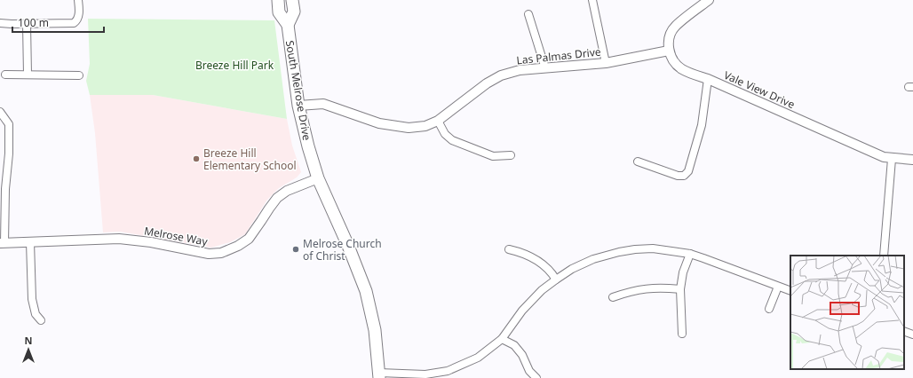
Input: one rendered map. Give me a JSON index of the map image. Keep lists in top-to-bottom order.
{
  "streets": {
    "main road": ["South Melrose Drive"],
    "street": ["Las Palmas Drive", "Vale View Drive", "Melrose Way"]
  },
  "crossings": [
    ["Las Palmas Drive", "Vale View Drive"],
    ["Las Palmas Drive", "South Melrose Drive"],
    ["South Melrose Drive", "Melrose Way"]
  ],
  "parks": ["Breeze Hill Park"],
  "places": ["Breeze Hill Elementary School", "Melrose Church of Christ"],
  "scale_bar": "100 m",
  "north": "top"
}
